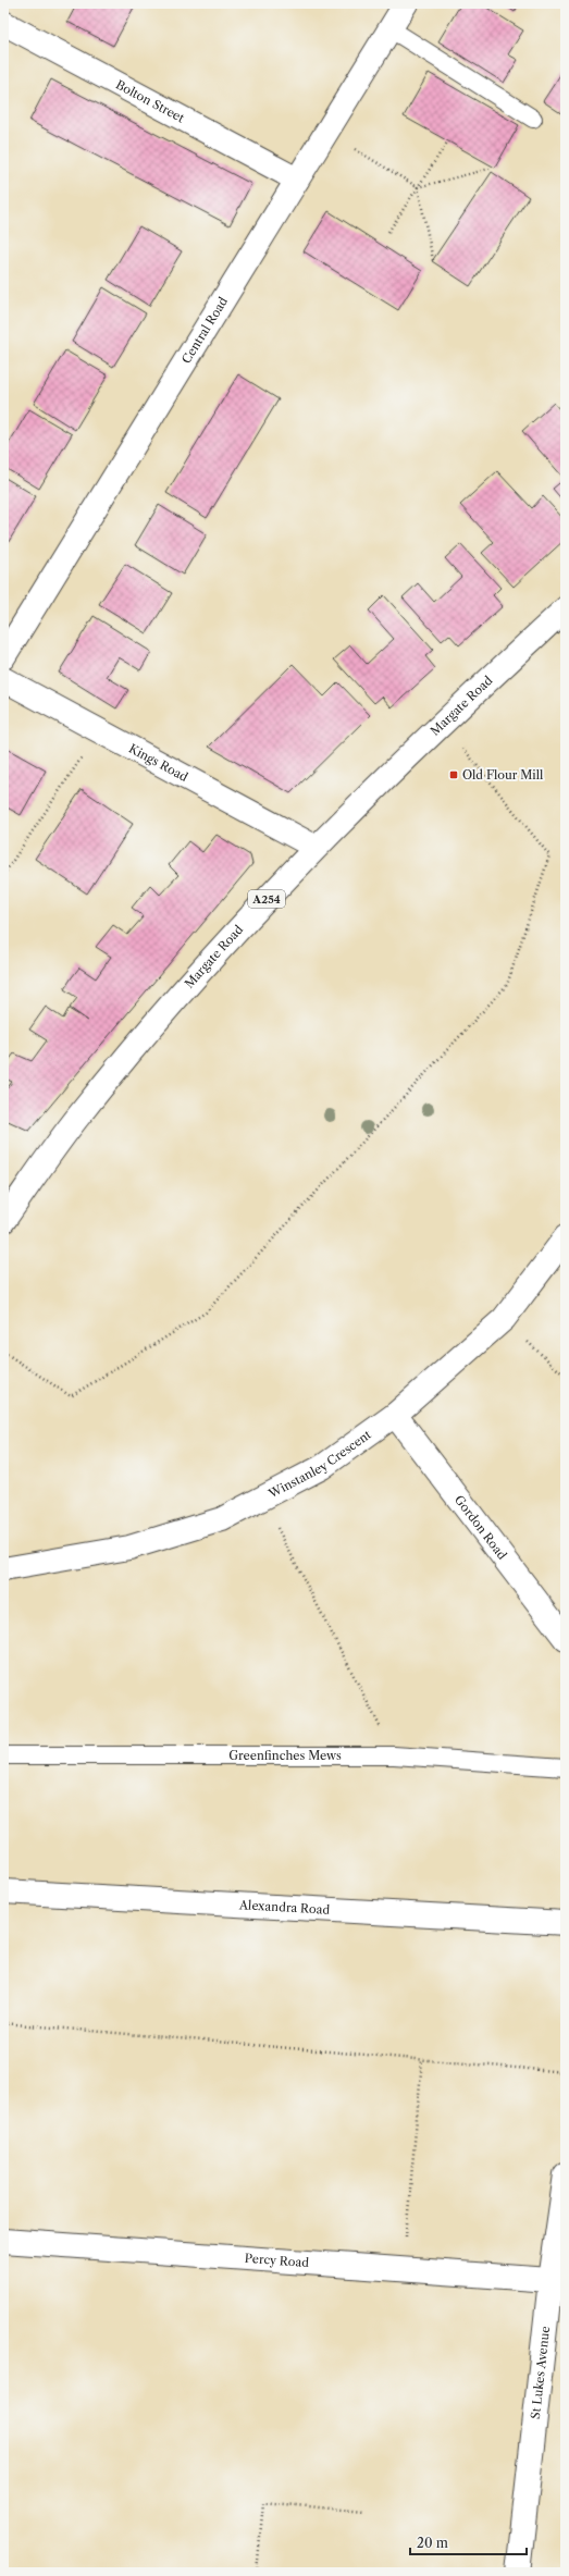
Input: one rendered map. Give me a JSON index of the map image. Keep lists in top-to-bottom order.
{
  "streets": {
    "street": [
      "Bolton Street",
      "Central Road",
      "Margate Road",
      "Kings Road",
      "A254",
      "Winstanley Crescent",
      "Gordon Road",
      "Alexandra Road",
      "Percy Road",
      "St Lukes Avenue"
    ],
    "lane": ["Greenfinches Mews"]
  },
  "crossings": [
    ["Bolton Street", "Central Road"],
    ["Margate Road", "Kings Road"],
    ["Winstanley Crescent", "Gordon Road"],
    ["Percy Road", "St Lukes Avenue"]
  ],
  "places": {
    "transit": ["Old Flour Mill"]
  },
  "scale_bar": "20 m"
}
